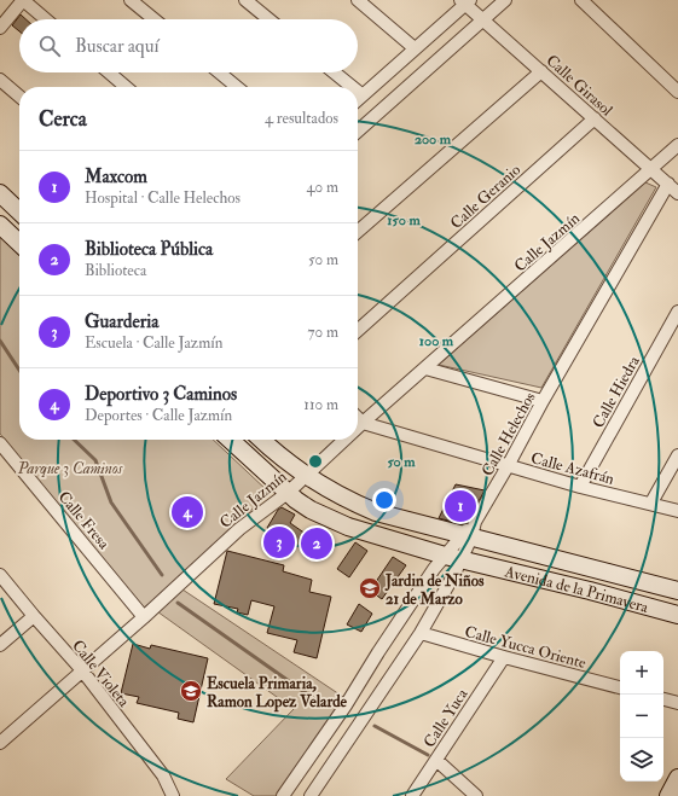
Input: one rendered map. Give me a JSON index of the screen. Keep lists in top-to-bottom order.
{
  "streets": {
    "street": [
      "Calle Girasol",
      "Calle Geranio",
      "Calle Jazmín",
      "Calle Hiedra",
      "Calle Helechos",
      "Calle Azafrán",
      "Calle Fresa",
      "Avenida de la Primavera",
      "Calle Yucca Oriente",
      "Calle Violeta",
      "Calle Yuca"
    ]
  },
  "crossings": [
    ["Calle Girasol", "Calle Geranio"],
    ["Calle Girasol", "Calle Jazmín"],
    ["Calle Girasol", "Calle Helechos"],
    ["Calle Jazmín", "Calle Azafrán"],
    ["Calle Jazmín", "Calle Fresa"],
    ["Calle Jazmín", "Avenida de la Primavera"],
    ["Calle Jazmín", "Calle Violeta"],
    ["Calle Hiedra", "Calle Azafrán"],
    ["Calle Helechos", "Calle Azafrán"],
    ["Calle Helechos", "Avenida de la Primavera"],
    ["Calle Yucca Oriente", "Calle Yuca"]
  ],
  "parks": ["Parque 3 Caminos"],
  "places": {
    "school or university": ["Jardin de Niños 21 de Marzo", "Escuela Primaria, Ramon Lopez Velarde"]
  },
  "page": {
    "search": "Buscar aquí",
    "heading": ["Cerca", "4 resultados"],
    "list": [
      {
        "mark": "1",
        "name": "Maxcom",
        "note": "Hospital · Calle Helechos",
        "value": "40 m"
      },
      {
        "mark": "2",
        "name": "Biblioteca Pública",
        "note": "Biblioteca",
        "value": "50 m"
      },
      {
        "mark": "3",
        "name": "Guarderia",
        "note": "Escuela · Calle Jazmín",
        "value": "70 m"
      },
      {
        "mark": "4",
        "name": "Deportivo 3 Caminos",
        "note": "Deportes · Calle Jazmín",
        "value": "110 m"
      }
    ],
    "pins": [
      "1",
      "4",
      "3",
      "2"
    ],
    "map_buttons": ["+", "−"]
  },
  "rings": [
    "200 m",
    "150 m",
    "100 m",
    "50 m"
  ]
}
